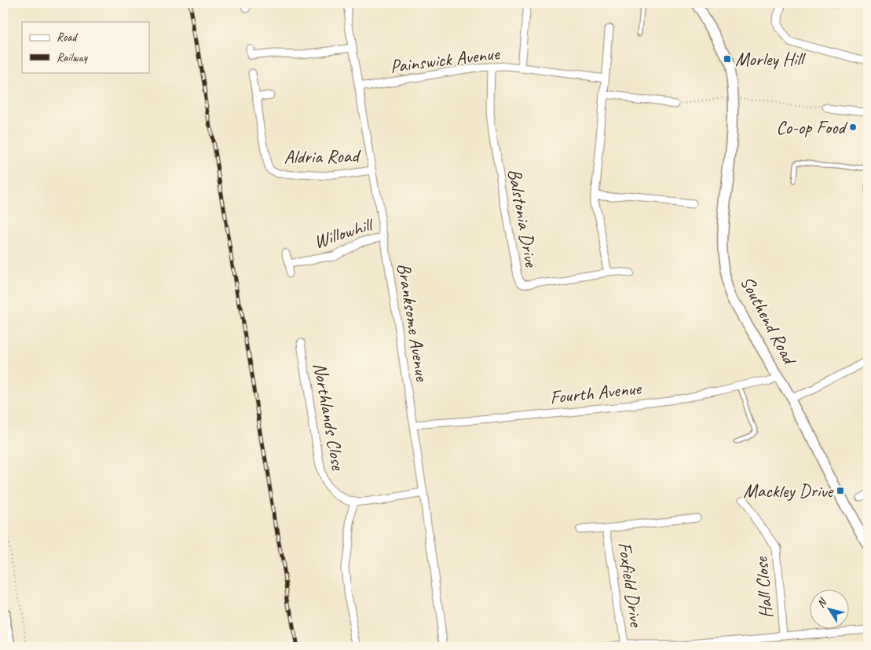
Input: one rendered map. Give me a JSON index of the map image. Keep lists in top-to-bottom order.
{
  "streets": {
    "street": [
      "Painswick Avenue",
      "Aldria Road",
      "Balstonia Drive",
      "Willowhill",
      "Southend Road",
      "Branksome Avenue",
      "Fourth Avenue",
      "Northlands Close",
      "Foxfield Drive",
      "Hall Close"
    ]
  },
  "crossings": [
    ["Painswick Avenue", "Balstonia Drive"],
    ["Painswick Avenue", "Branksome Avenue"],
    ["Aldria Road", "Branksome Avenue"],
    ["Willowhill", "Branksome Avenue"],
    ["Southend Road", "Fourth Avenue"],
    ["Branksome Avenue", "Fourth Avenue"],
    ["Branksome Avenue", "Northlands Close"]
  ],
  "places": {
    "transit": ["Morley Hill", "Mackley Drive"],
    "other": ["Co-op Food"]
  },
  "legend": ["Road", "Railway"],
  "north": "top left"
}
